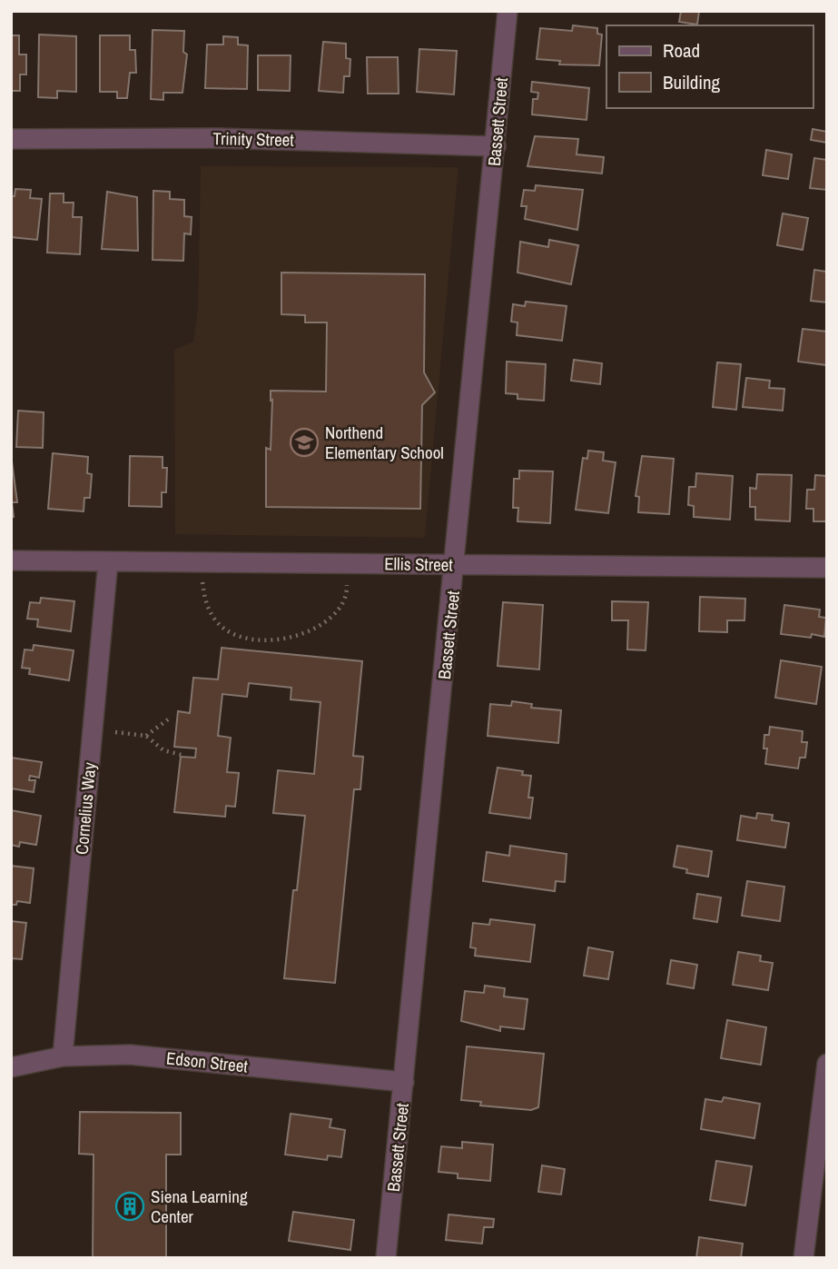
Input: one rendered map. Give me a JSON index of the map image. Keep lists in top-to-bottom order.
{
  "streets": {
    "street": [
      "Bassett Street",
      "Trinity Street",
      "Ellis Street",
      "Cornelius Way",
      "Edson Street"
    ]
  },
  "crossings": [
    ["Bassett Street", "Trinity Street"],
    ["Bassett Street", "Ellis Street"],
    ["Bassett Street", "Edson Street"],
    ["Ellis Street", "Cornelius Way"],
    ["Cornelius Way", "Edson Street"]
  ],
  "places": {
    "school or university": ["Northend Elementary School"],
    "building": ["Siena Learning Center"]
  },
  "legend": ["Road", "Building"]
}
